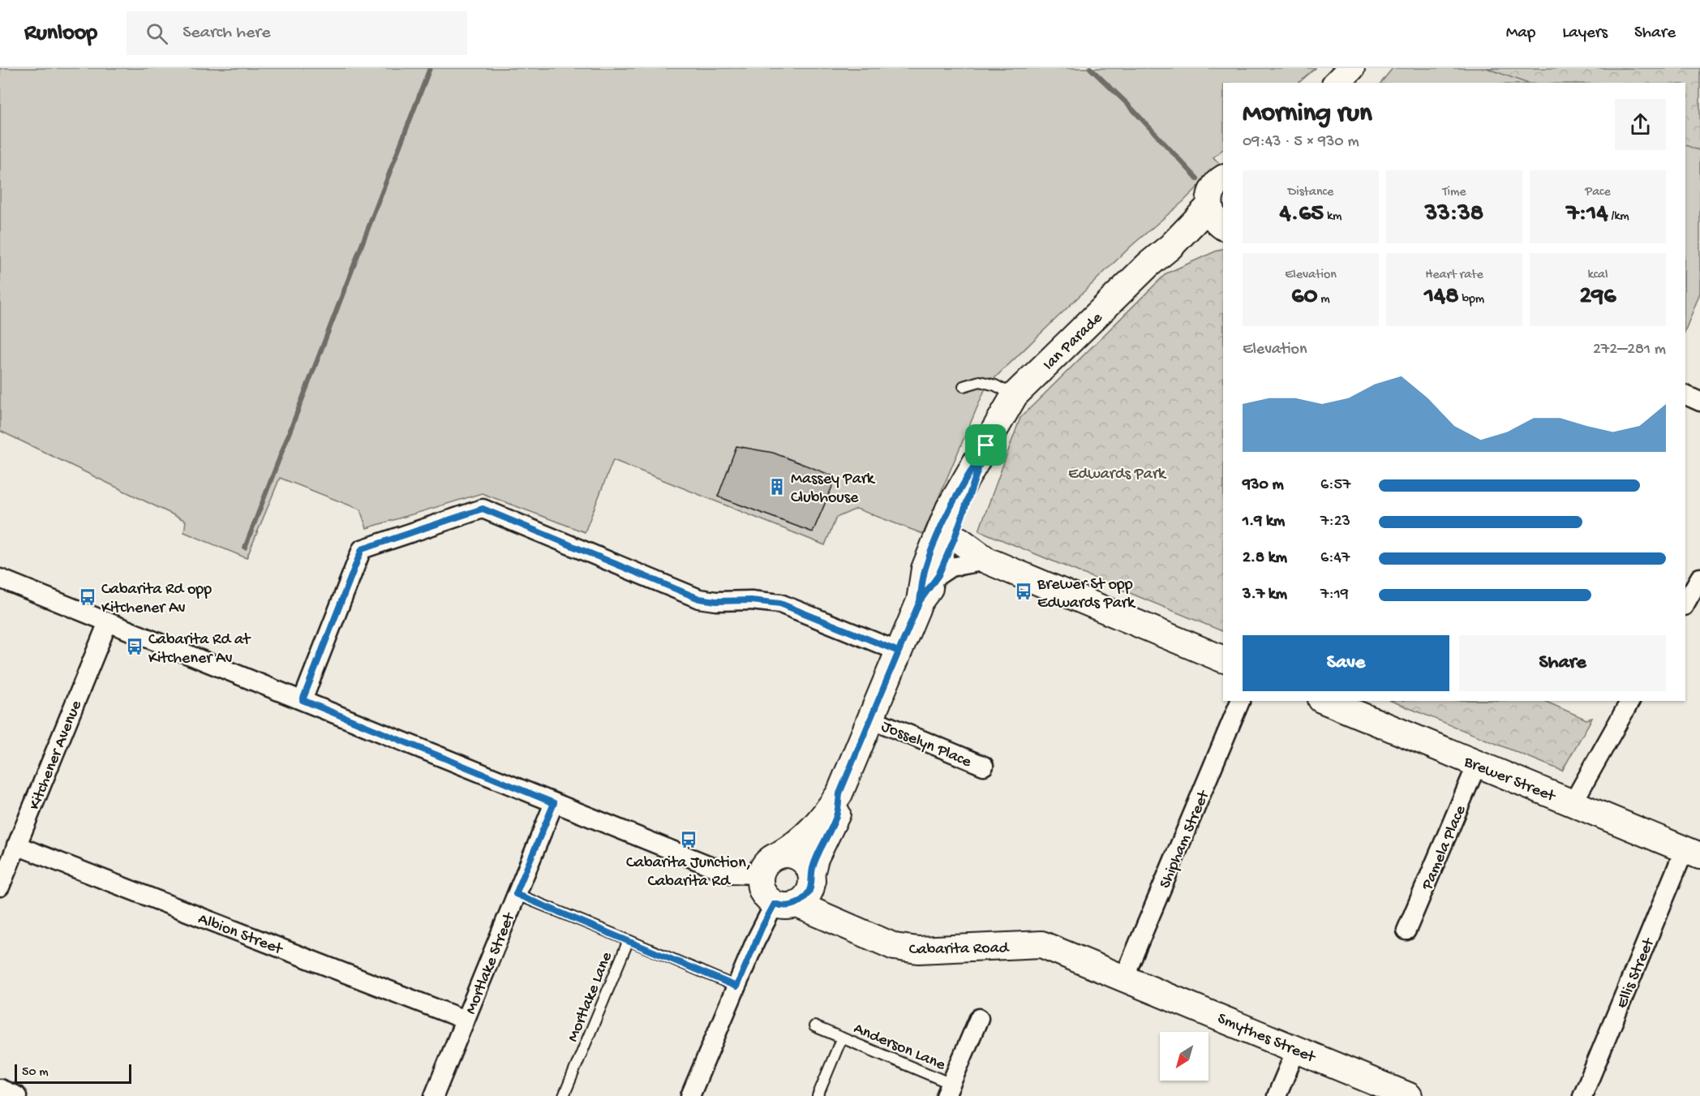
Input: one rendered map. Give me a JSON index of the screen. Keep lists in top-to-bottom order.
{
  "streets": {
    "main road": [
      "Ian Parade",
      "Brewer Street",
      "Cabarita Road",
      "Smythes Street"
    ],
    "street": [
      "Josselyn Place",
      "Kitchener Avenue",
      "Shipham Street",
      "Pamela Place",
      "Albion Street",
      "Mortlake Street",
      "Ellis Street"
    ],
    "lane": ["Mortlake Lane", "Anderson Lane"]
  },
  "crossings": [
    ["Ian Parade", "Josselyn Place"],
    ["Kitchener Avenue", "Albion Street"],
    ["Brewer Street", "Pamela Place"],
    ["Brewer Street", "Ellis Street"],
    ["Shipham Street", "Cabarita Road"],
    ["Shipham Street", "Smythes Street"],
    ["Albion Street", "Mortlake Street"],
    ["Cabarita Road", "Smythes Street"],
    ["Mortlake Street", "Mortlake Lane"]
  ],
  "parks": ["Edwards Park"],
  "places": {
    "building": ["Massey Park Clubhouse"],
    "bus stop": [
      "Brewer St opp Edwards Park",
      "Cabarita Rd opp Kitchener Av",
      "Cabarita Rd at Kitchener Av",
      "Cabarita Junction, Cabarita Rd"
    ]
  },
  "scale_bar": "50 m",
  "north": "bottom left",
  "page": {
    "header": "Runloop",
    "search": "Search here",
    "nav": ["Map", "Layers", "Share"],
    "heading": ["Morning run", "09:43 · 5 × 930 m"],
    "stats": [
      ["Distance", "4.65 km"],
      ["Time", "33:38"],
      ["Pace", "7:14 /km"],
      ["Elevation", "60 m"],
      ["Heart rate", "148 bpm"],
      ["kcal", "296"]
    ],
    "chart": ["Elevation", "272–281 m"],
    "list": [
      {
        "name": "930 m",
        "note": "6:57"
      },
      {
        "name": "1.9 km",
        "note": "7:23"
      },
      {
        "name": "2.8 km",
        "note": "6:47"
      },
      {
        "name": "3.7 km",
        "note": "7:19"
      }
    ],
    "buttons": ["Save", "Share"],
    "scale": "50 m"
  }
}
